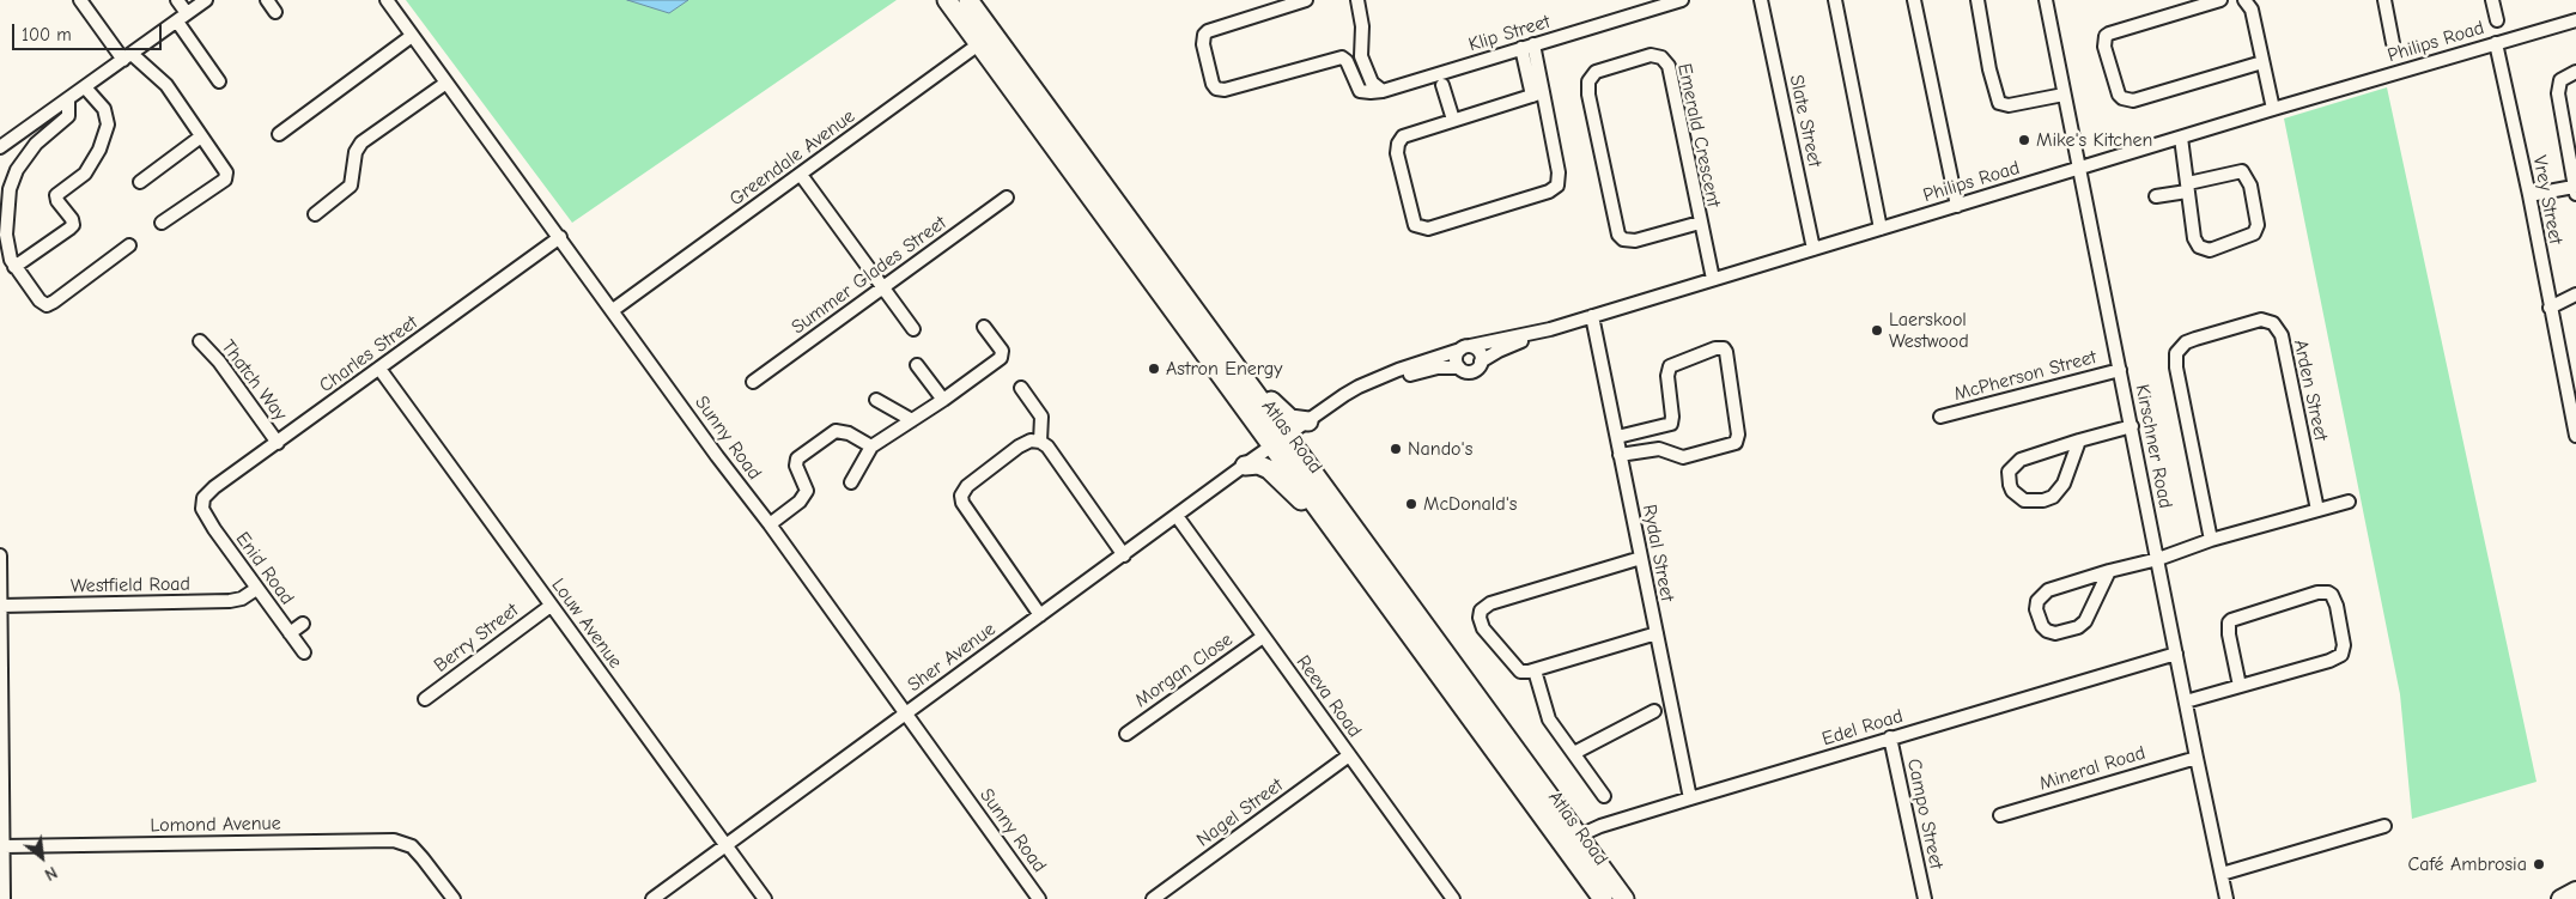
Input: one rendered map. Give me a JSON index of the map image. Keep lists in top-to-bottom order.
{
  "streets": {
    "main road": ["Atlas Road"],
    "street": [
      "Klip Street",
      "Philips Road",
      "Slate Street",
      "Emerald Crescent",
      "Greendale Avenue",
      "Vrey Street",
      "Summer Glades Street",
      "Charles Street",
      "McPherson Street",
      "Thatch Way",
      "Arden Street",
      "Sunny Road",
      "Kirschner Road",
      "Rydal Street",
      "Enid Road",
      "Westfield Road",
      "Louw Avenue",
      "Berry Street",
      "Sher Avenue",
      "Morgan Close",
      "Reeva Road",
      "Edel Road",
      "Mineral Road",
      "Nagel Street",
      "Campo Street",
      "Lomond Avenue"
    ]
  },
  "crossings": [
    ["Philips Road", "Slate Street"],
    ["Philips Road", "Emerald Crescent"],
    ["Philips Road", "Vrey Street"],
    ["Philips Road", "Atlas Road"],
    ["Philips Road", "Kirschner Road"],
    ["Philips Road", "Rydal Street"],
    ["Philips Road", "Sher Avenue"],
    ["Greendale Avenue", "Atlas Road"],
    ["Greendale Avenue", "Sunny Road"],
    ["Charles Street", "Thatch Way"],
    ["Charles Street", "Sunny Road"],
    ["Charles Street", "Enid Road"],
    ["Charles Street", "Louw Avenue"],
    ["McPherson Street", "Kirschner Road"],
    ["Atlas Road", "Sher Avenue"],
    ["Atlas Road", "Edel Road"],
    ["Sunny Road", "Sher Avenue"],
    ["Kirschner Road", "Edel Road"],
    ["Kirschner Road", "Mineral Road"],
    ["Rydal Street", "Edel Road"],
    ["Enid Road", "Westfield Road"],
    ["Louw Avenue", "Berry Street"],
    ["Louw Avenue", "Sher Avenue"],
    ["Sher Avenue", "Reeva Road"],
    ["Morgan Close", "Reeva Road"],
    ["Reeva Road", "Nagel Street"],
    ["Edel Road", "Campo Street"]
  ],
  "places": [
    "Mike's Kitchen",
    "Laerskool Westwood",
    "Astron Energy",
    "Nando's",
    "McDonald's",
    "Café Ambrosia"
  ],
  "scale_bar": "100 m",
  "north": "bottom right"
}
